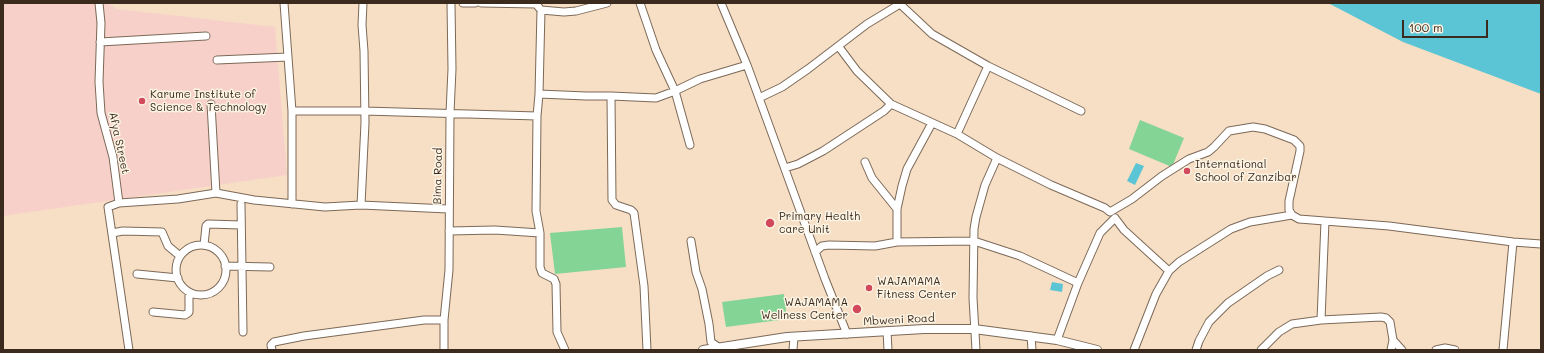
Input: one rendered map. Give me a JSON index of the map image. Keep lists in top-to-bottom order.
{
  "streets": {
    "street": ["Afya Street", "Bima Road", "Mbweni Road"]
  },
  "places": [
    "Karume Institute of Science & Technology",
    "International School of Zanzibar",
    "Primary Health care Unit",
    "WAJAMAMA Fitness Center",
    "WAJAMAMA Wellness Center"
  ],
  "scale_bar": "100 m"
}
